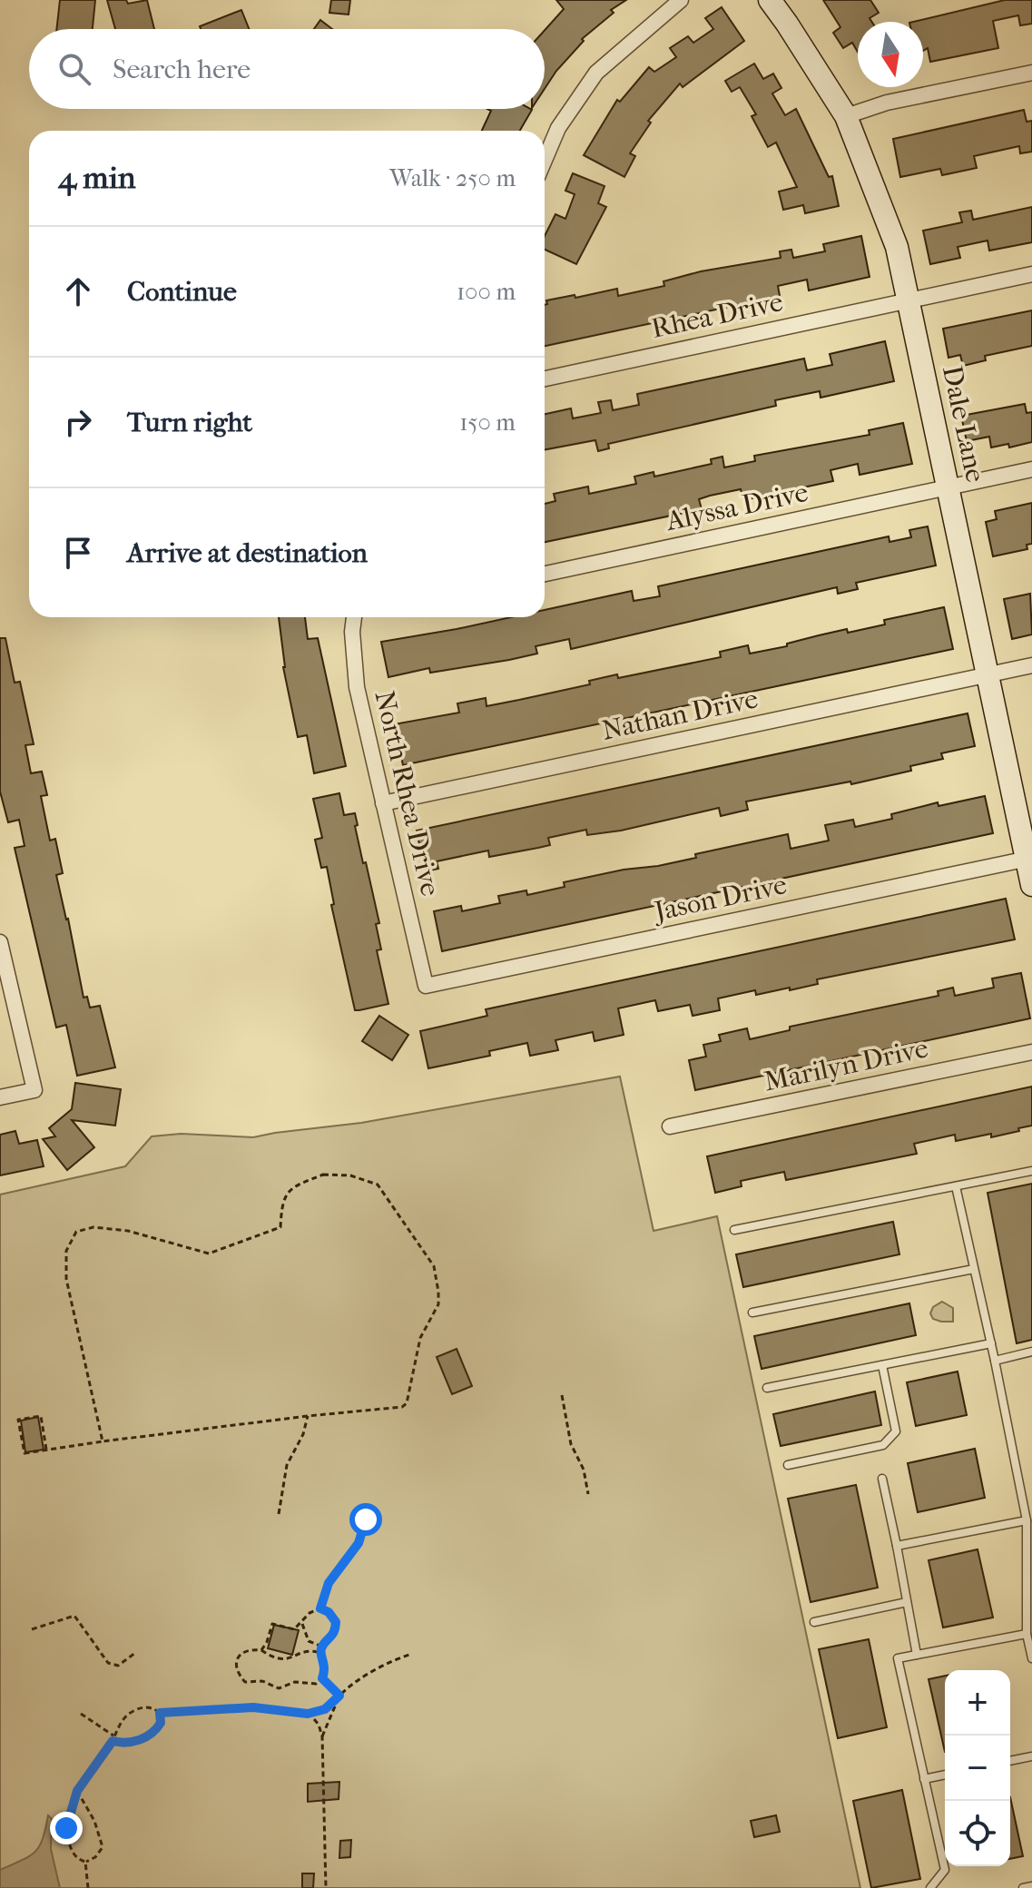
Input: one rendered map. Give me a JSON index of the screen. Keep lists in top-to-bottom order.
{
  "streets": {
    "street": [
      "Rhea Drive",
      "Dale Lane",
      "Alyssa Drive",
      "Nathan Drive",
      "North Rhea Drive",
      "Jason Drive",
      "Marilyn Drive"
    ]
  },
  "crossings": [
    ["Rhea Drive", "Dale Lane"],
    ["Dale Lane", "Alyssa Drive"],
    ["Dale Lane", "Nathan Drive"],
    ["Dale Lane", "Jason Drive"],
    ["Nathan Drive", "North Rhea Drive"],
    ["North Rhea Drive", "Jason Drive"]
  ],
  "north": "bottom",
  "page": {
    "search": "Search here",
    "heading": ["4 min", "Walk · 250 m"],
    "list": [
      ["Continue", "100 m"],
      ["Turn right", "150 m"],
      "Arrive at destination"
    ],
    "map_buttons": ["+", "−"]
  }
}
